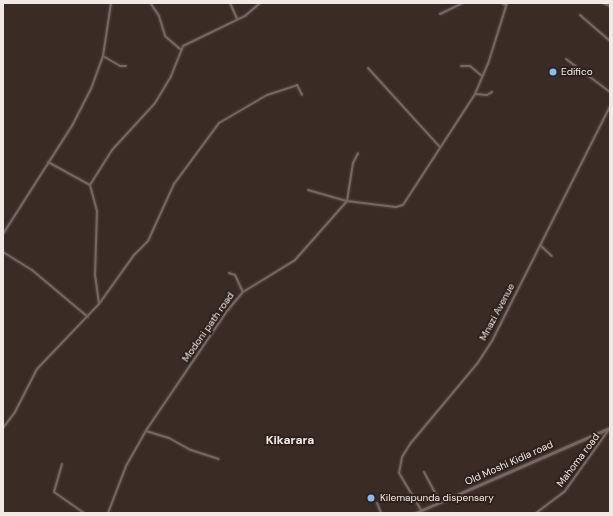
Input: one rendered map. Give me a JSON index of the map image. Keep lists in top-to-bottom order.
{
  "streets": {
    "street": [
      "Mnazi Avenue",
      "Modoni path road",
      "Mahoma road",
      "Old Moshi Kidia road"
    ]
  },
  "crossings": [
    ["Mnazi Avenue", "Old Moshi Kidia road"],
    ["Mahoma road", "Old Moshi Kidia road"]
  ],
  "districts": ["Kikarara"],
  "places": ["Edifico", "Kilemapunda dispensary"]
}
